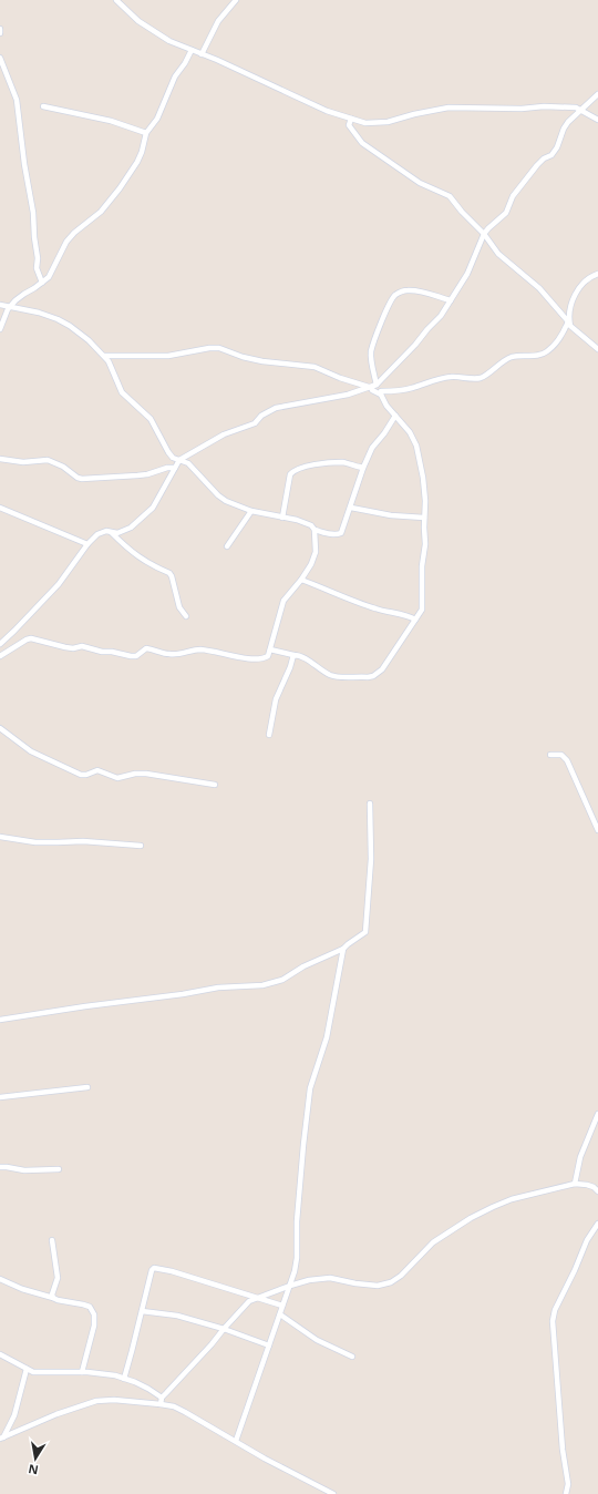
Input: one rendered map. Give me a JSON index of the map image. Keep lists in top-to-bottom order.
{
  "north": "bottom"
}
